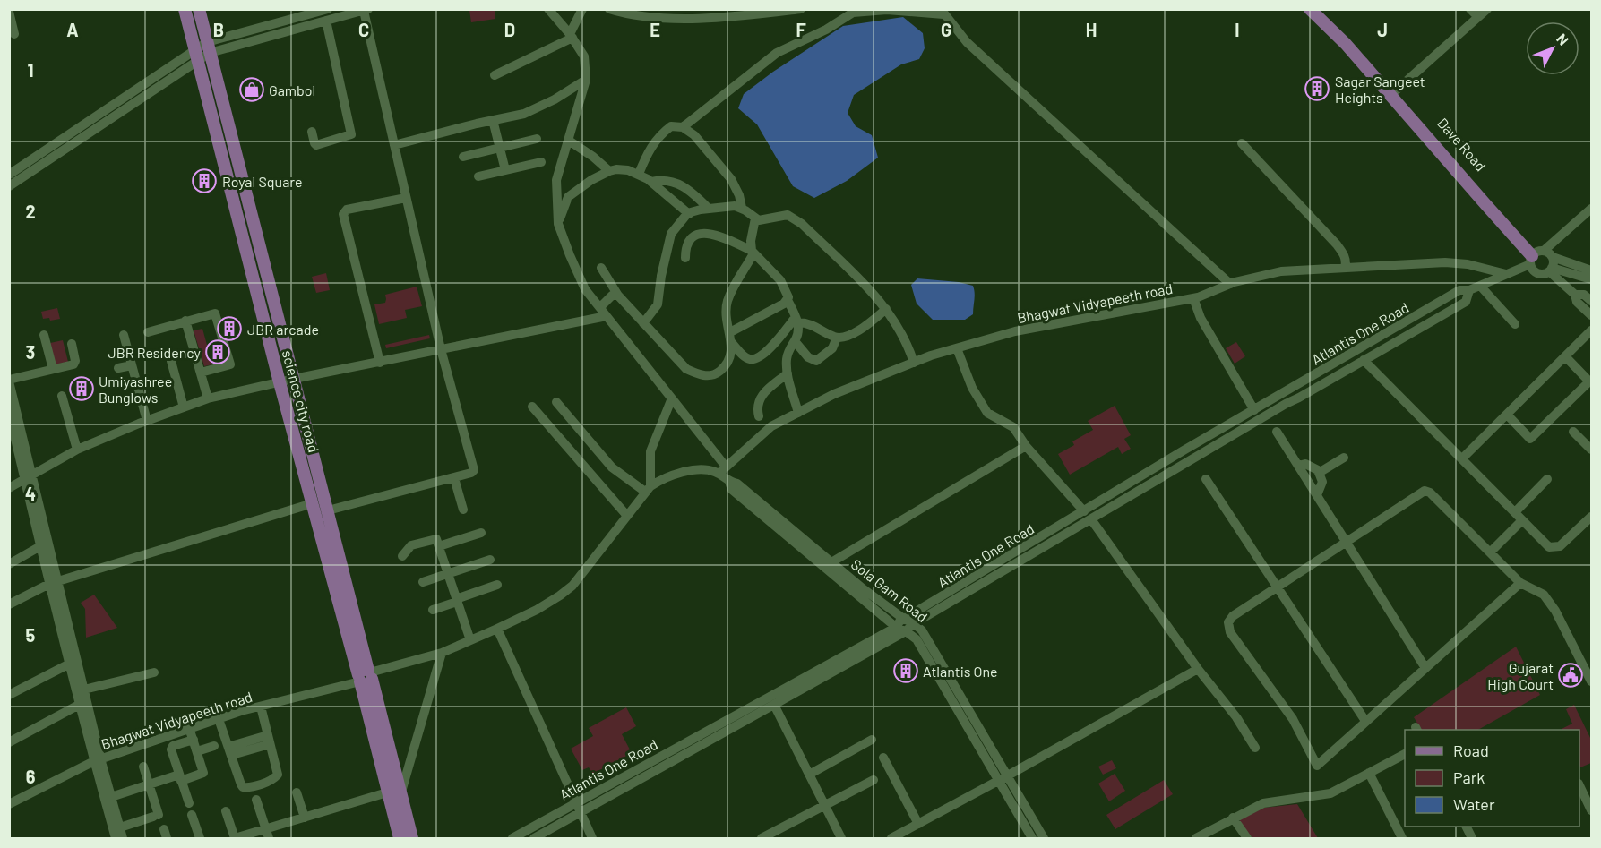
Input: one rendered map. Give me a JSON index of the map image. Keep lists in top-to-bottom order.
{
  "streets": {
    "main road": ["Dave Road", "science city road"],
    "street": ["Bhagwat Vidyapeeth road", "Atlantis One Road", "Sola Gam Road"]
  },
  "crossings": [
    ["Dave Road", "Atlantis One Road"],
    ["Bhagwat Vidyapeeth road", "Atlantis One Road"],
    ["Bhagwat Vidyapeeth road", "science city road"],
    ["Bhagwat Vidyapeeth road", "Sola Gam Road"],
    ["Atlantis One Road", "Sola Gam Road"]
  ],
  "places": {
    "building": [
      "Sagar Sangeet Heights",
      "Royal Square",
      "JBR arcade",
      "JBR Residency",
      "Umiyashree Bunglows",
      "Atlantis One"
    ],
    "shop": ["Gambol"],
    "public building": ["Gujarat High Court"]
  },
  "legend": ["Road", "Park", "Water"],
  "north": "top right",
  "grid": {
    "columns": [
      "A",
      "B",
      "C",
      "D",
      "E",
      "F",
      "G",
      "H",
      "I",
      "J"
    ],
    "rows": [
      "1",
      "2",
      "3",
      "4",
      "5",
      "6"
    ]
  }
}
